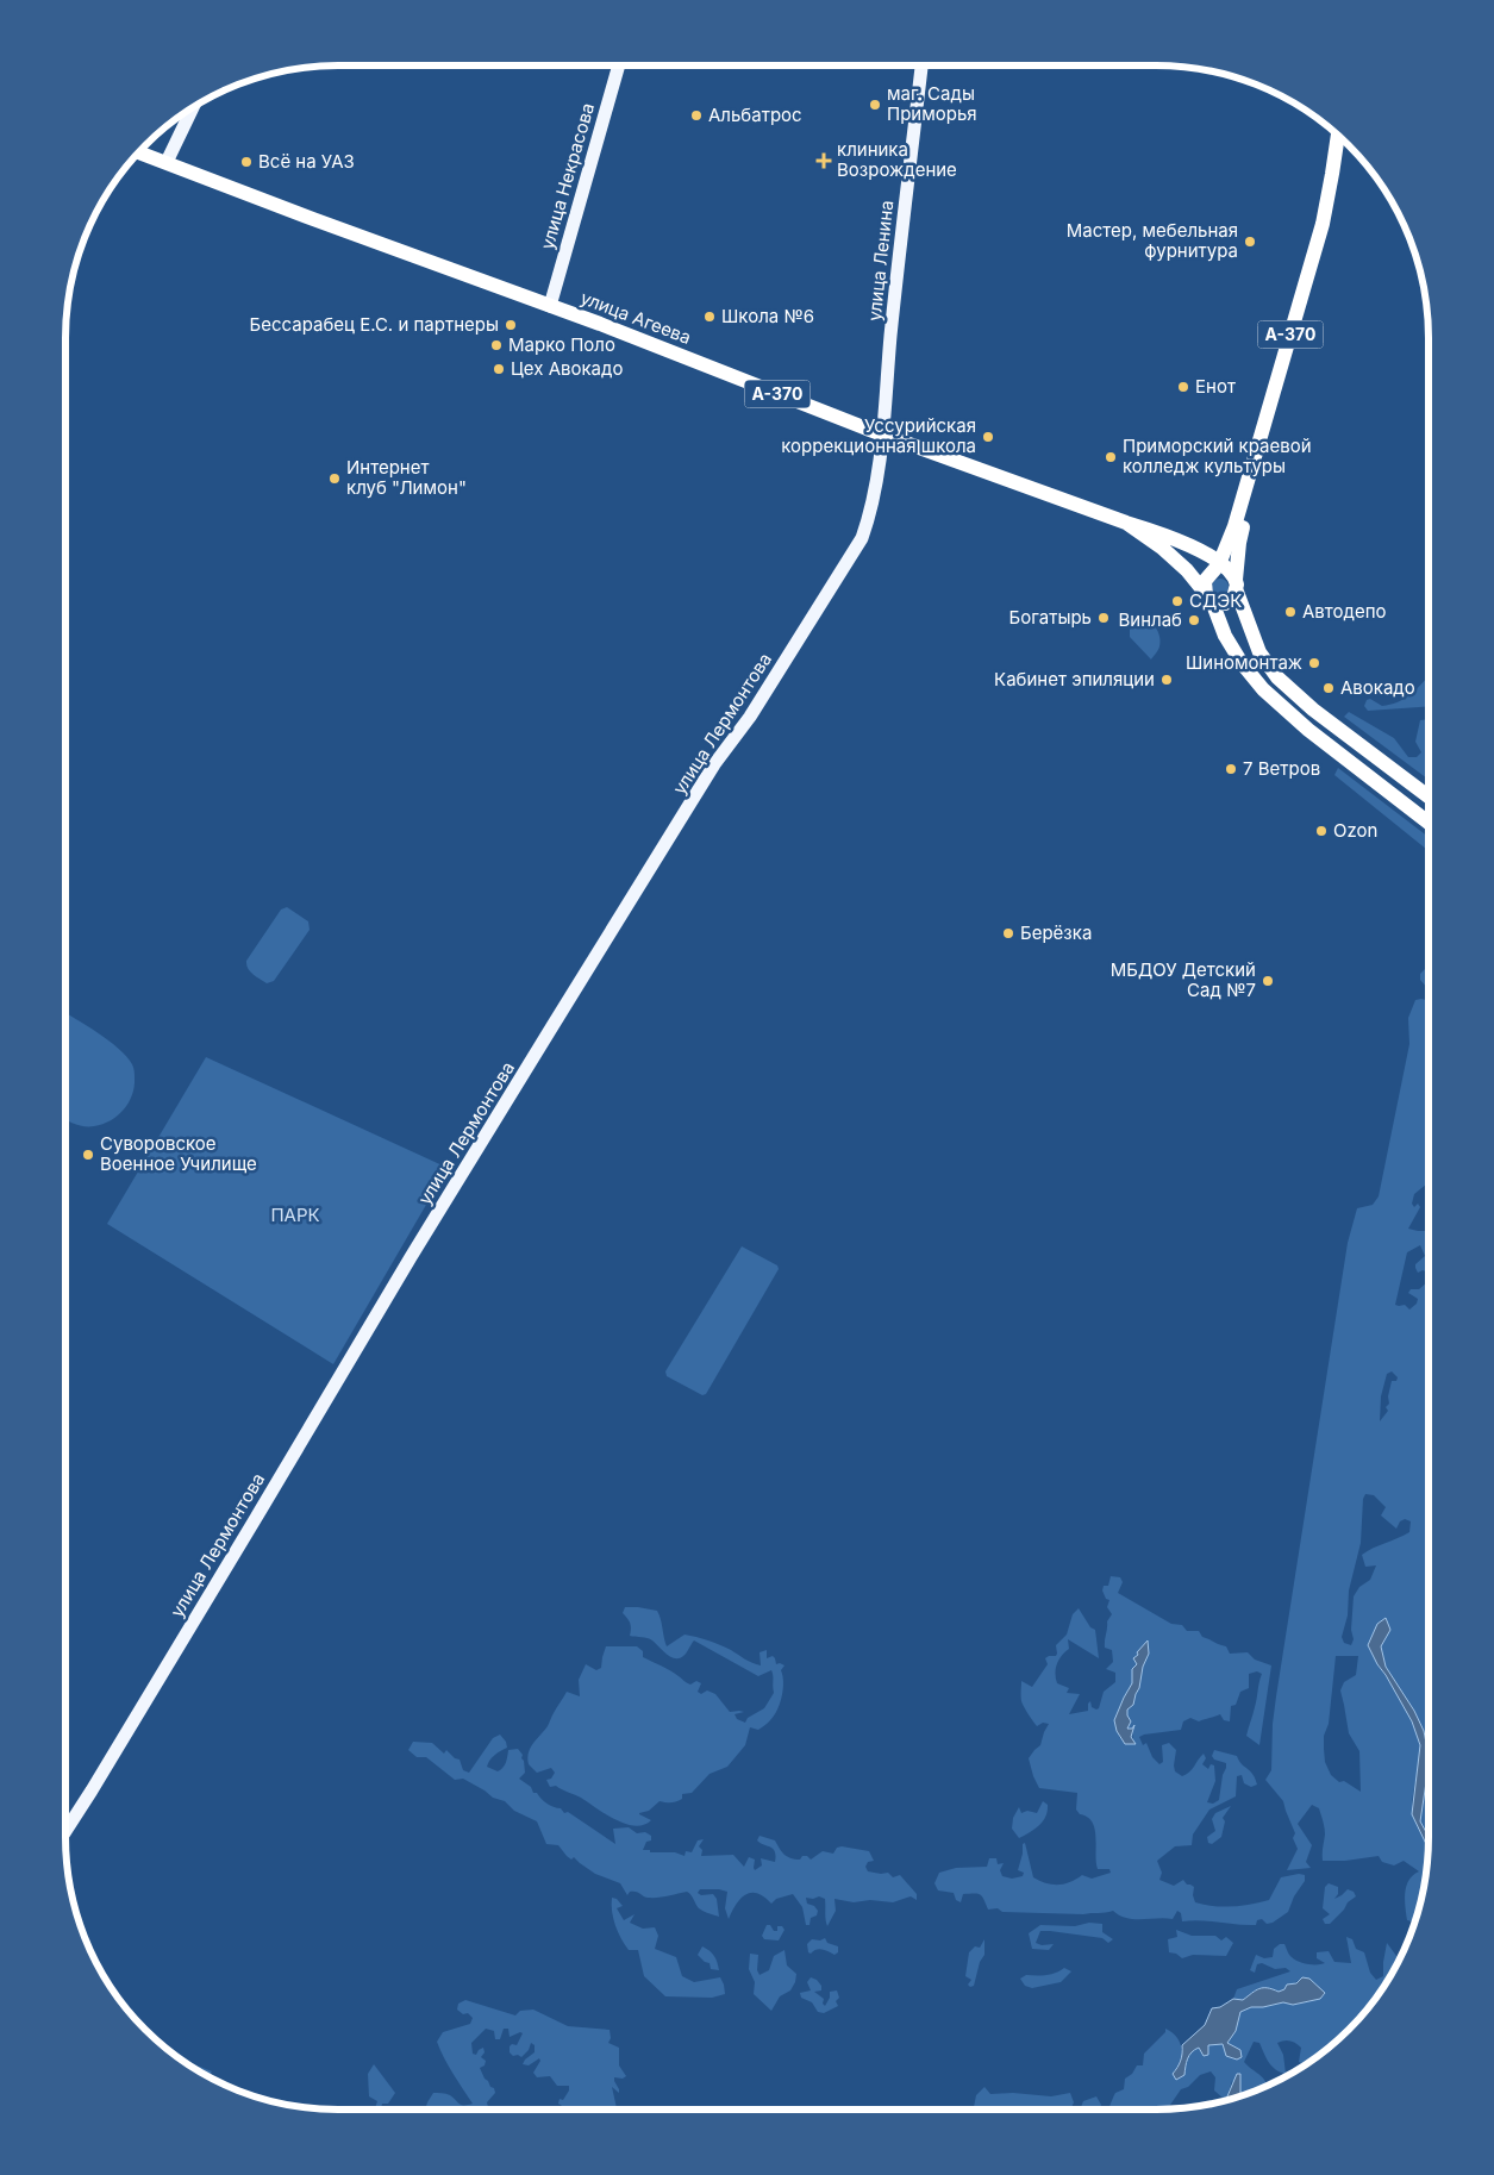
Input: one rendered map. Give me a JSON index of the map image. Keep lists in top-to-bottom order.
{
  "streets": {
    "highway": ["улица Агеева", "А-370"],
    "main road": ["улица Некрасова", "улица Ленина", "улица Лермонтова"]
  },
  "crossings": [
    ["улица Некрасова", "улица Агеева"],
    ["улица Ленина", "улица Агеева"],
    ["улица Ленина", "улица Лермонтова"],
    ["улица Агеева", "А-370"],
    ["улица Агеева", "улица Лермонтова"]
  ],
  "parks": ["ПАРК"],
  "places": {
    "other": [
      "маг. Сады Приморья",
      "Альбатрос",
      "Всё на УАЗ",
      "Мастер, мебельная фурнитура",
      "Школа №6",
      "Бессарабец Е.С. и партнеры",
      "Марко Поло",
      "Цех Авокадо",
      "Енот",
      "Уссурийская коррекционная школа",
      "Приморский краевой колледж культуры",
      "Интернет клуб \"Лимон\"",
      "СДЭК",
      "Автодепо",
      "Богатырь",
      "Винлаб",
      "Шиномонтаж",
      "Кабинет эпиляции",
      "Авокадо",
      "7 Ветров",
      "Ozon",
      "Берёзка",
      "МБДОУ Детский Сад №7",
      "Суворовское Военное Училище"
    ],
    "health": ["клиника Возрождение"]
  }
}
